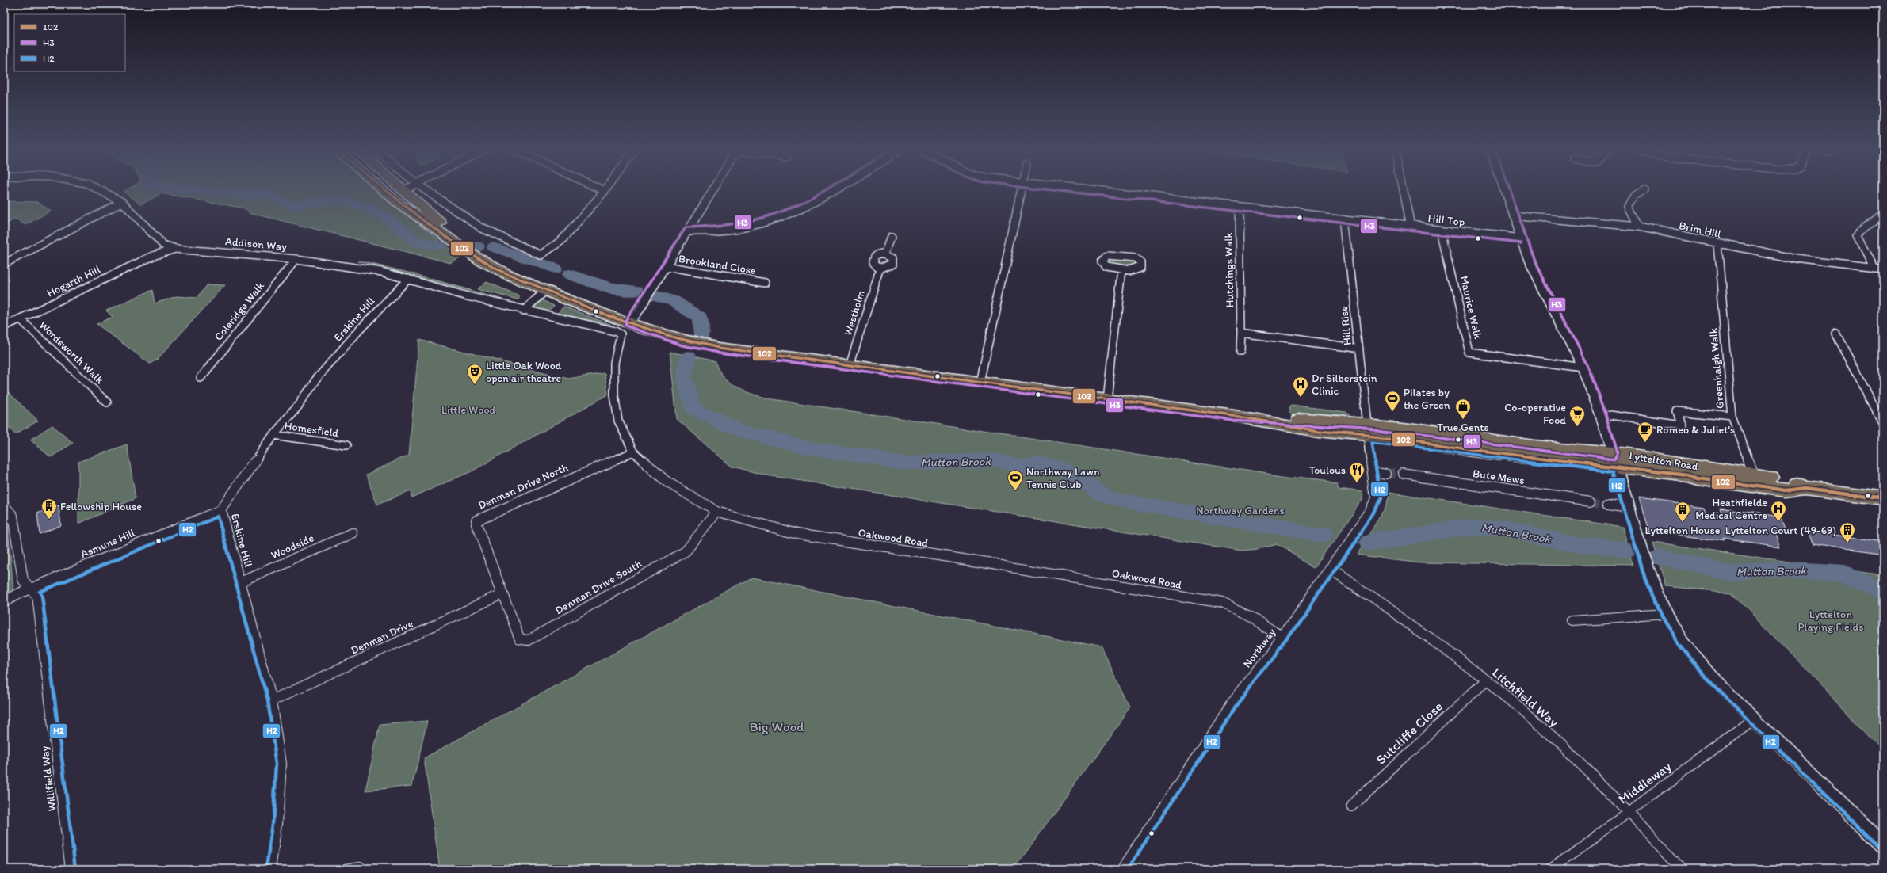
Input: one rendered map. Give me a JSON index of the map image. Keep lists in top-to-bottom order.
{
  "streets": {
    "highway": ["Lyttelton Road"],
    "street": [
      "Hill Top",
      "Brim Hill",
      "Addison Way",
      "Brookland Close",
      "Hutchings Walk",
      "Hogarth Hill",
      "Maurice Walk",
      "Coleridge Walk",
      "Westholm",
      "Erskine Hill",
      "Hill Rise",
      "Wordsworth Walk",
      "Greenhalgh Walk",
      "Homesfield",
      "Bute Mews",
      "Denman Drive North",
      "Oakwood Road",
      "Asmuns Hill",
      "Woodside",
      "Denman Drive South",
      "Denman Drive",
      "Northway",
      "Litchfield Way",
      "Sutcliffe Close",
      "Willifield Way",
      "Middleway"
    ]
  },
  "crossings": [
    ["Hill Top", "Hutchings Walk"],
    ["Hill Top", "Maurice Walk"],
    ["Hill Top", "Hill Rise"],
    ["Brim Hill", "Greenhalgh Walk"],
    ["Addison Way", "Hogarth Hill"],
    ["Addison Way", "Coleridge Walk"],
    ["Addison Way", "Erskine Hill"],
    ["Addison Way", "Oakwood Road"],
    ["Hogarth Hill", "Wordsworth Walk"],
    ["Westholm", "Lyttelton Road"],
    ["Erskine Hill", "Homesfield"],
    ["Erskine Hill", "Asmuns Hill"],
    ["Erskine Hill", "Woodside"],
    ["Erskine Hill", "Denman Drive"],
    ["Hill Rise", "Lyttelton Road"],
    ["Hill Rise", "Northway"],
    ["Greenhalgh Walk", "Lyttelton Road"],
    ["Lyttelton Road", "Northway"],
    ["Denman Drive North", "Oakwood Road"],
    ["Denman Drive North", "Denman Drive South"],
    ["Denman Drive North", "Denman Drive"],
    ["Oakwood Road", "Denman Drive South"],
    ["Oakwood Road", "Northway"],
    ["Asmuns Hill", "Willifield Way"],
    ["Denman Drive South", "Denman Drive"],
    ["Northway", "Litchfield Way"],
    ["Litchfield Way", "Sutcliffe Close"],
    ["Litchfield Way", "Middleway"]
  ],
  "water": ["Mutton Brook"],
  "parks": [
    "Little Wood",
    "Northway Gardens",
    "Lyttelton Playing Fields",
    "Big Wood"
  ],
  "places": {
    "theatre": ["Little Oak Wood open air theatre"],
    "hospital": ["Dr Silberstein Clinic", "Heathfielde Medical Centre"],
    "sports": ["Pilates by the Green", "Northway Lawn Tennis Club"],
    "shop": ["True Gents"],
    "supermarket": ["Co-operative Food"],
    "cafe": ["Romeo & Juliet's"],
    "restaurant": ["Toulous"],
    "building": ["Fellowship House", "Lyttelton House", "Lyttelton Court (49-69)"]
  },
  "lines": ["transit line 102", "transit line H3", "transit line H2"],
  "legend": ["102", "H3", "H2"]
}
